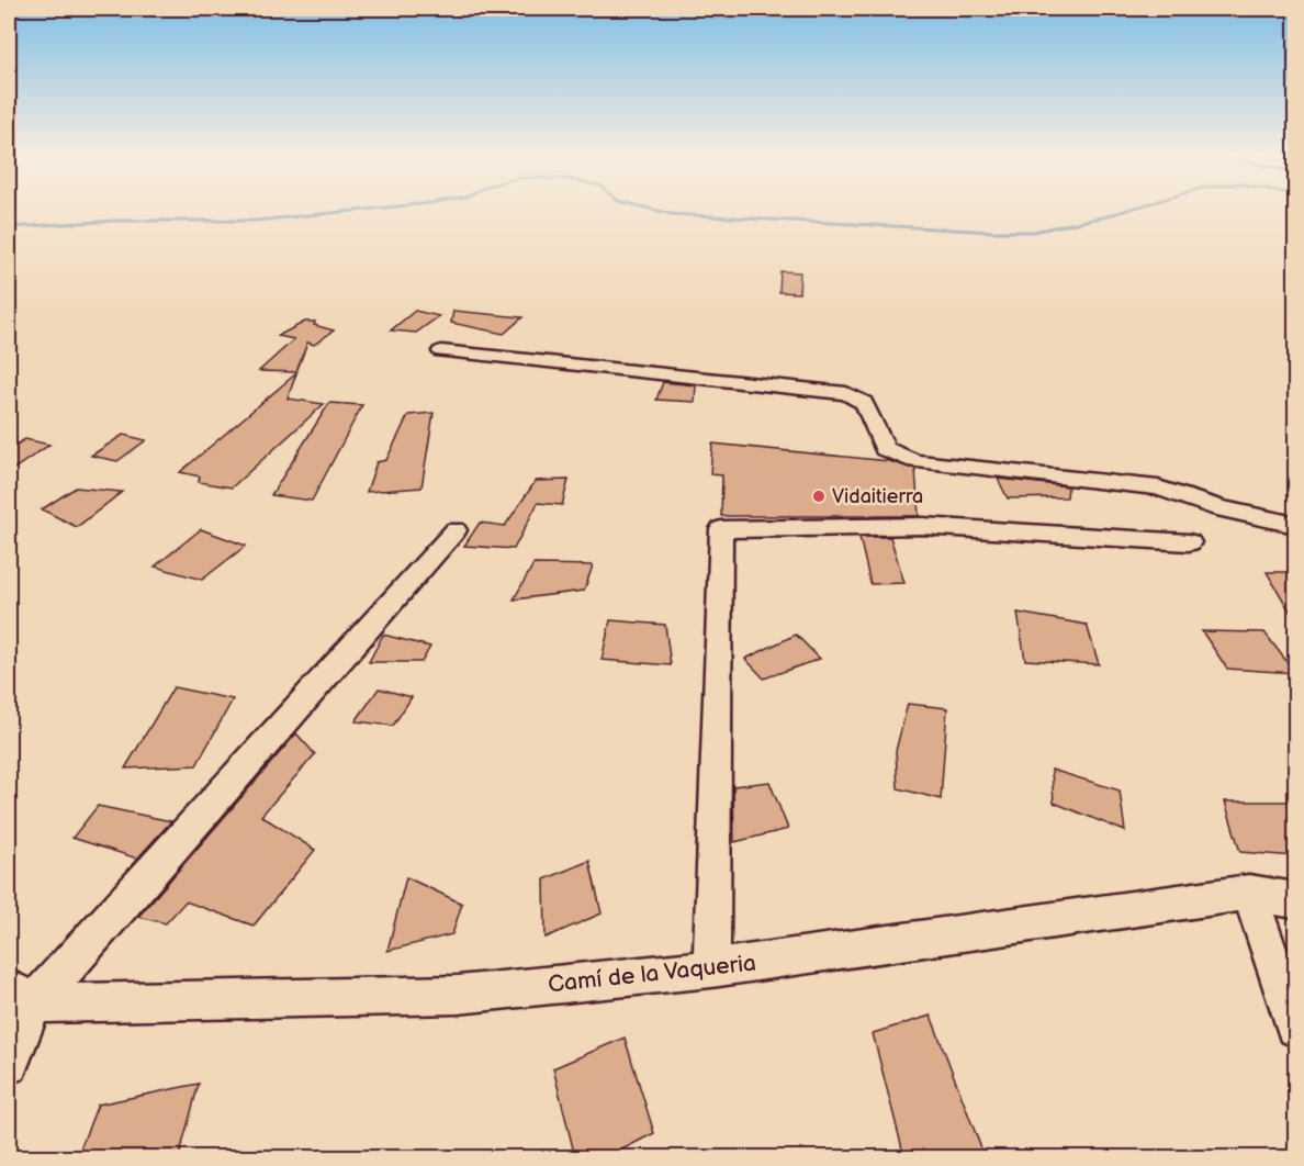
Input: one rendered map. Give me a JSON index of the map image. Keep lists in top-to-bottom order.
{
  "streets": {
    "street": ["Camí de la Vaqueria"]
  },
  "places": ["Vidaitierra"]
}
